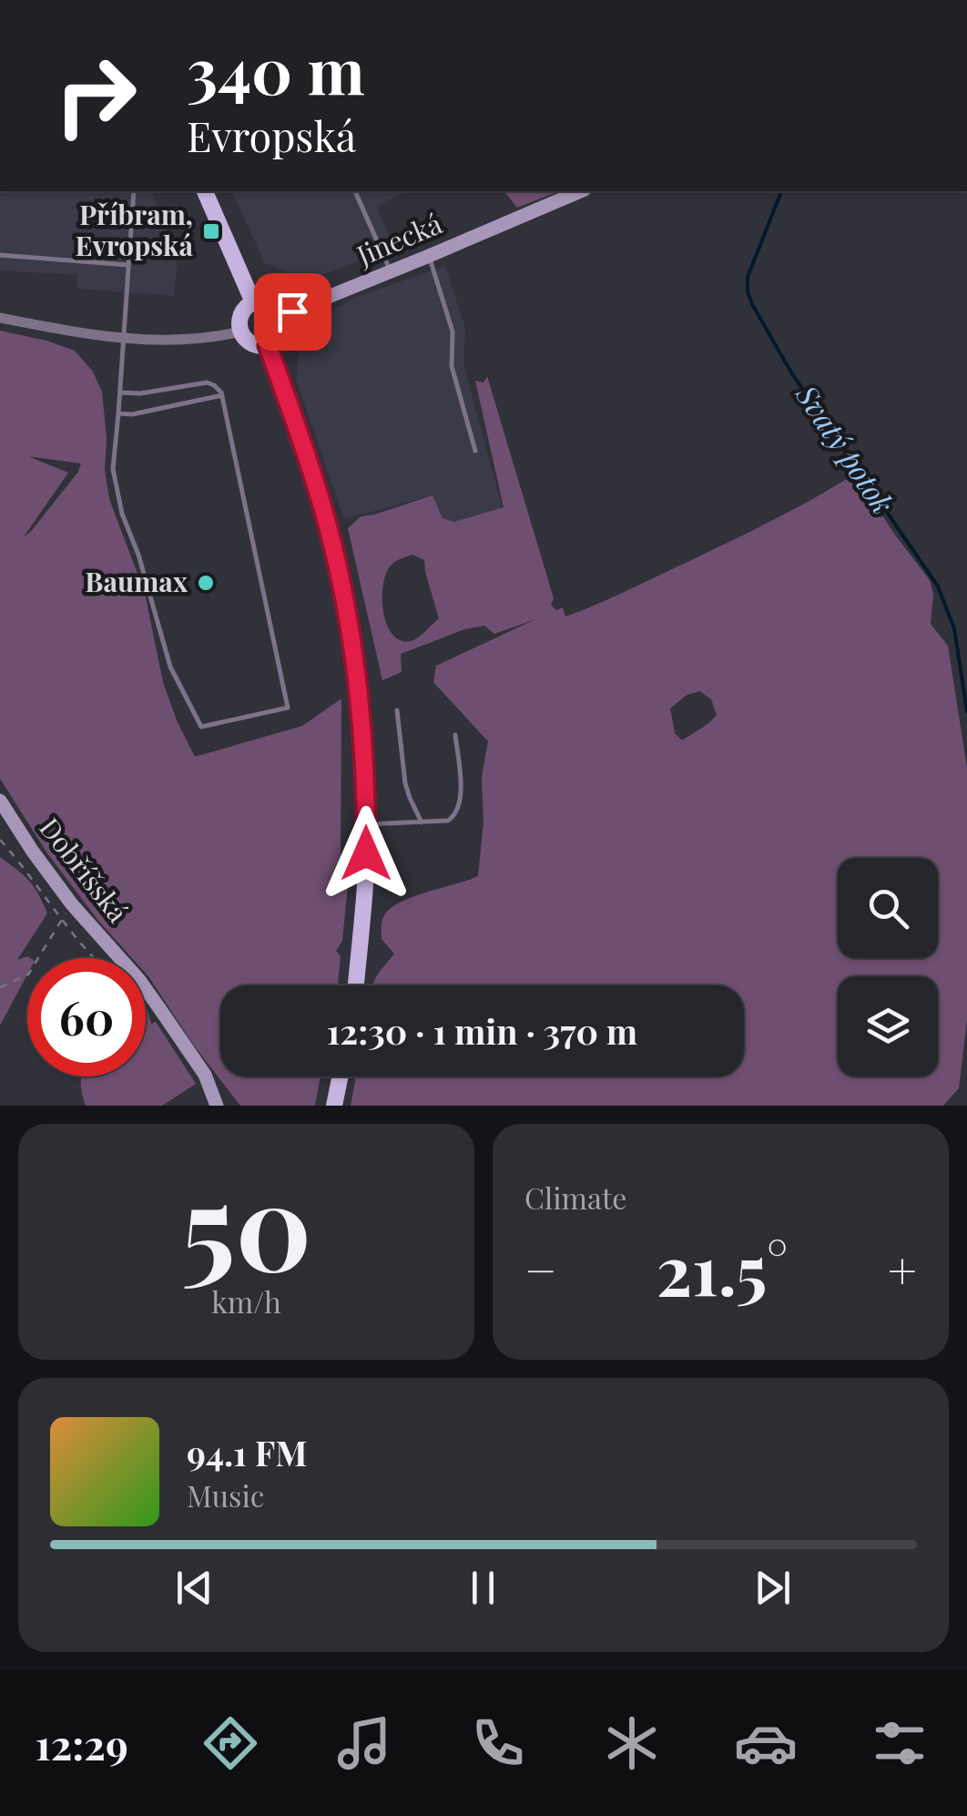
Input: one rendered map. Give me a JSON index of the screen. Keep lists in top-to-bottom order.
{
  "streets": {
    "street": ["Jinecká", "Dobříšská"]
  },
  "water": ["Svatý potok"],
  "places": {
    "transit": ["Příbram, Evropská"],
    "other": ["Baumax"]
  },
  "page": {
    "turn": ["340 m", "Evropská"],
    "limit": "60",
    "trip": "12:30 · 1 min · 370 m",
    "tile": [
      ["50", "km/h"],
      "Climate"
    ],
    "heat": ["−", "21.5°", "+"],
    "song": ["94.1 FM", "Music"],
    "tabs": "12:29"
  }
}
